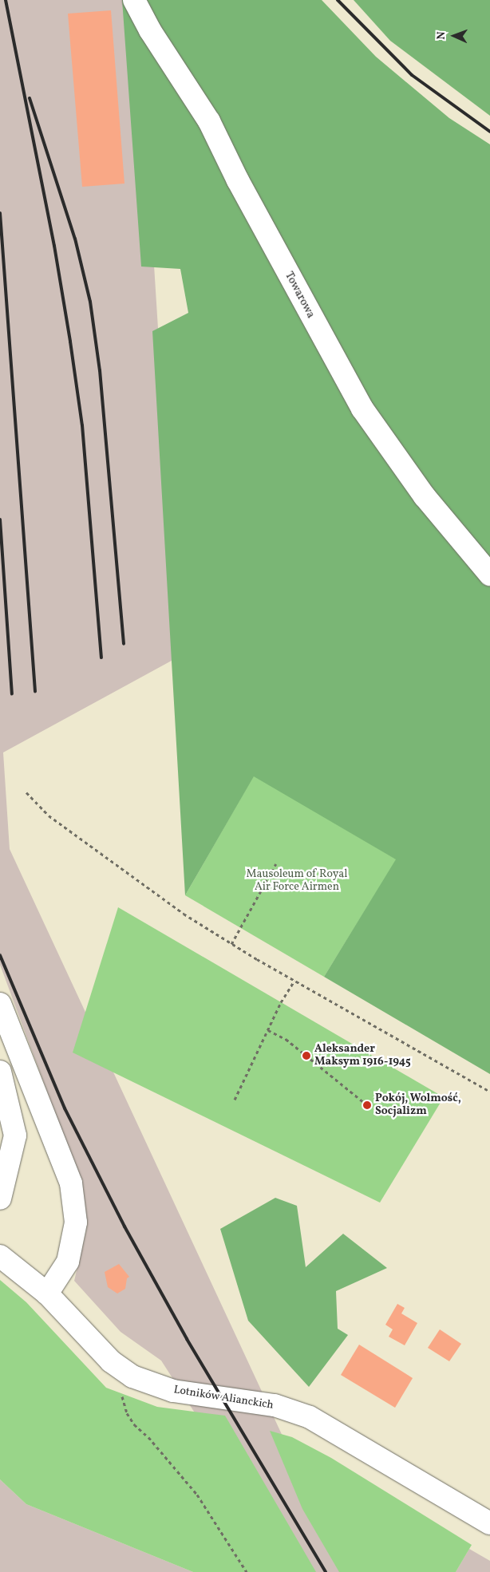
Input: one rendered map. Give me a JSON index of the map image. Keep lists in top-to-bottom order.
{
  "streets": {
    "street": ["Towarowa", "Lotników Alianckich"]
  },
  "parks": ["Mausoleum of Royal Air Force Airmen"],
  "places": ["Aleksander Maksym 1916-1945", "Pokój, Wolmość, Socjalizm"],
  "north": "left"
}
